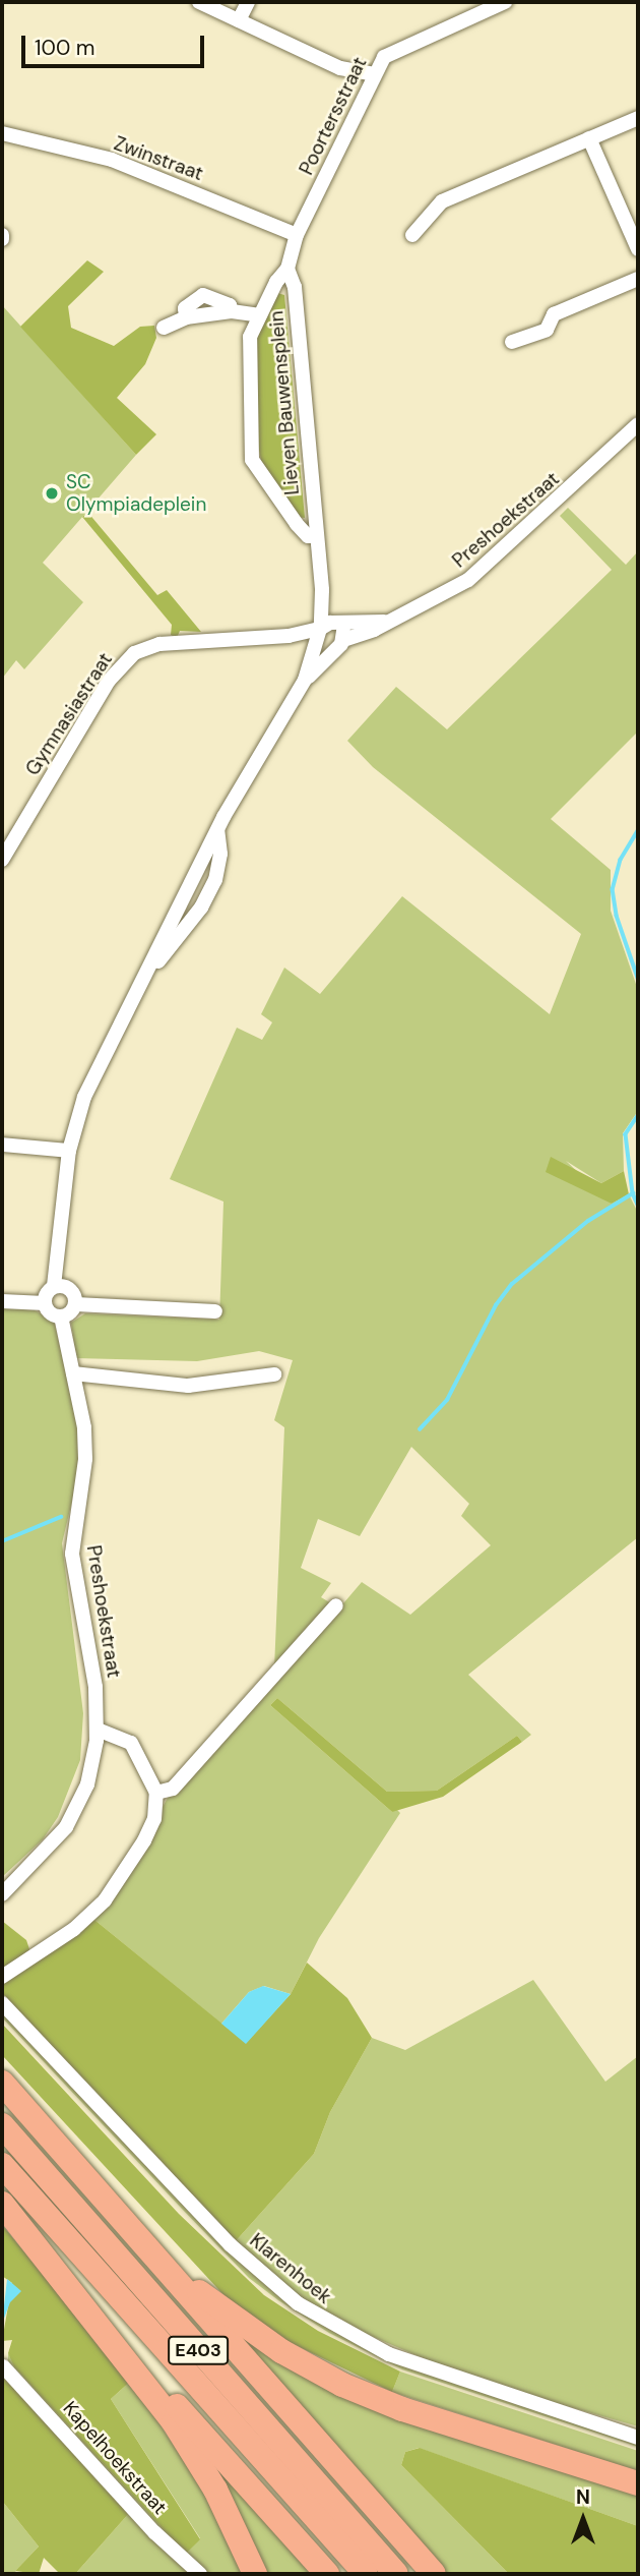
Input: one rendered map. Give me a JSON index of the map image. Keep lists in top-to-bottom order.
{
  "streets": {
    "highway": ["E403"],
    "street": [
      "Poortersstraat",
      "Zwinstraat",
      "Lieven Bauwensplein",
      "Preshoekstraat",
      "Gymnasiastraat",
      "Klarenhoek",
      "Kapelhoekstraat"
    ]
  },
  "crossings": [
    ["Poortersstraat", "Zwinstraat"],
    ["Poortersstraat", "Lieven Bauwensplein"],
    ["Zwinstraat", "Lieven Bauwensplein"],
    ["Lieven Bauwensplein", "Preshoekstraat"],
    ["Lieven Bauwensplein", "Gymnasiastraat"],
    ["Preshoekstraat", "Gymnasiastraat"]
  ],
  "places": ["SC Olympiadeplein"],
  "scale_bar": "100 m",
  "north": "top"
}
